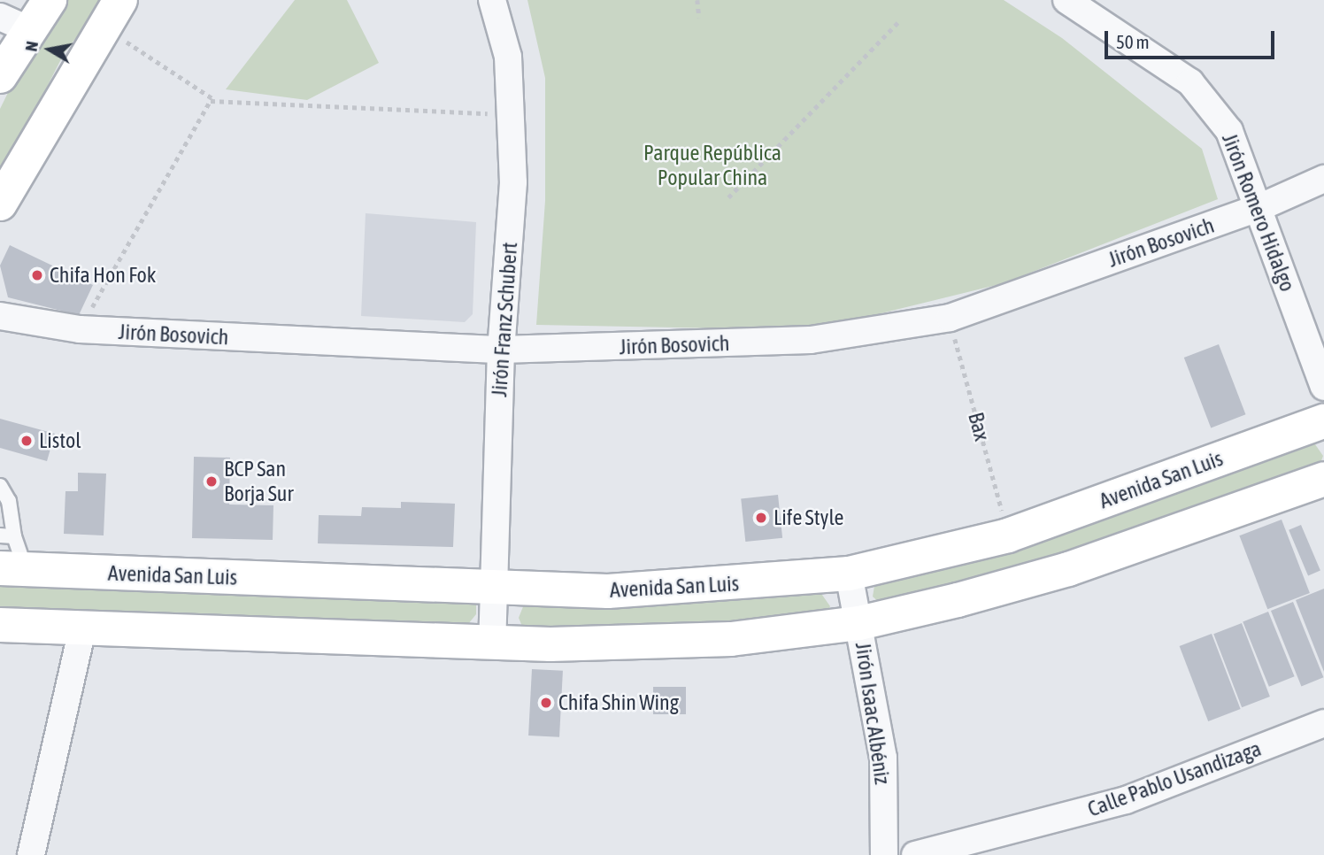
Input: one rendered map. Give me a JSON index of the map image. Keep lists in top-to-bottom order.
{
  "streets": {
    "main road": ["Avenida San Luis"],
    "street": [
      "Jirón Romero Hidalgo",
      "Jirón Bosovich",
      "Jirón Franz Schubert",
      "Jirón Isaac Albéniz",
      "Calle Pablo Usandizaga"
    ],
    "path": ["Bax"]
  },
  "crossings": [
    ["Jirón Romero Hidalgo", "Jirón Bosovich"],
    ["Jirón Bosovich", "Jirón Franz Schubert"],
    ["Jirón Bosovich", "Bax"],
    ["Jirón Franz Schubert", "Avenida San Luis"],
    ["Bax", "Avenida San Luis"],
    ["Avenida San Luis", "Jirón Isaac Albéniz"]
  ],
  "parks": ["Parque República Popular China"],
  "places": [
    "Chifa Hon Fok",
    "Listol",
    "BCP San Borja Sur",
    "Life Style",
    "Chifa Shin Wing"
  ],
  "scale_bar": "50 m",
  "north": "left"
}
